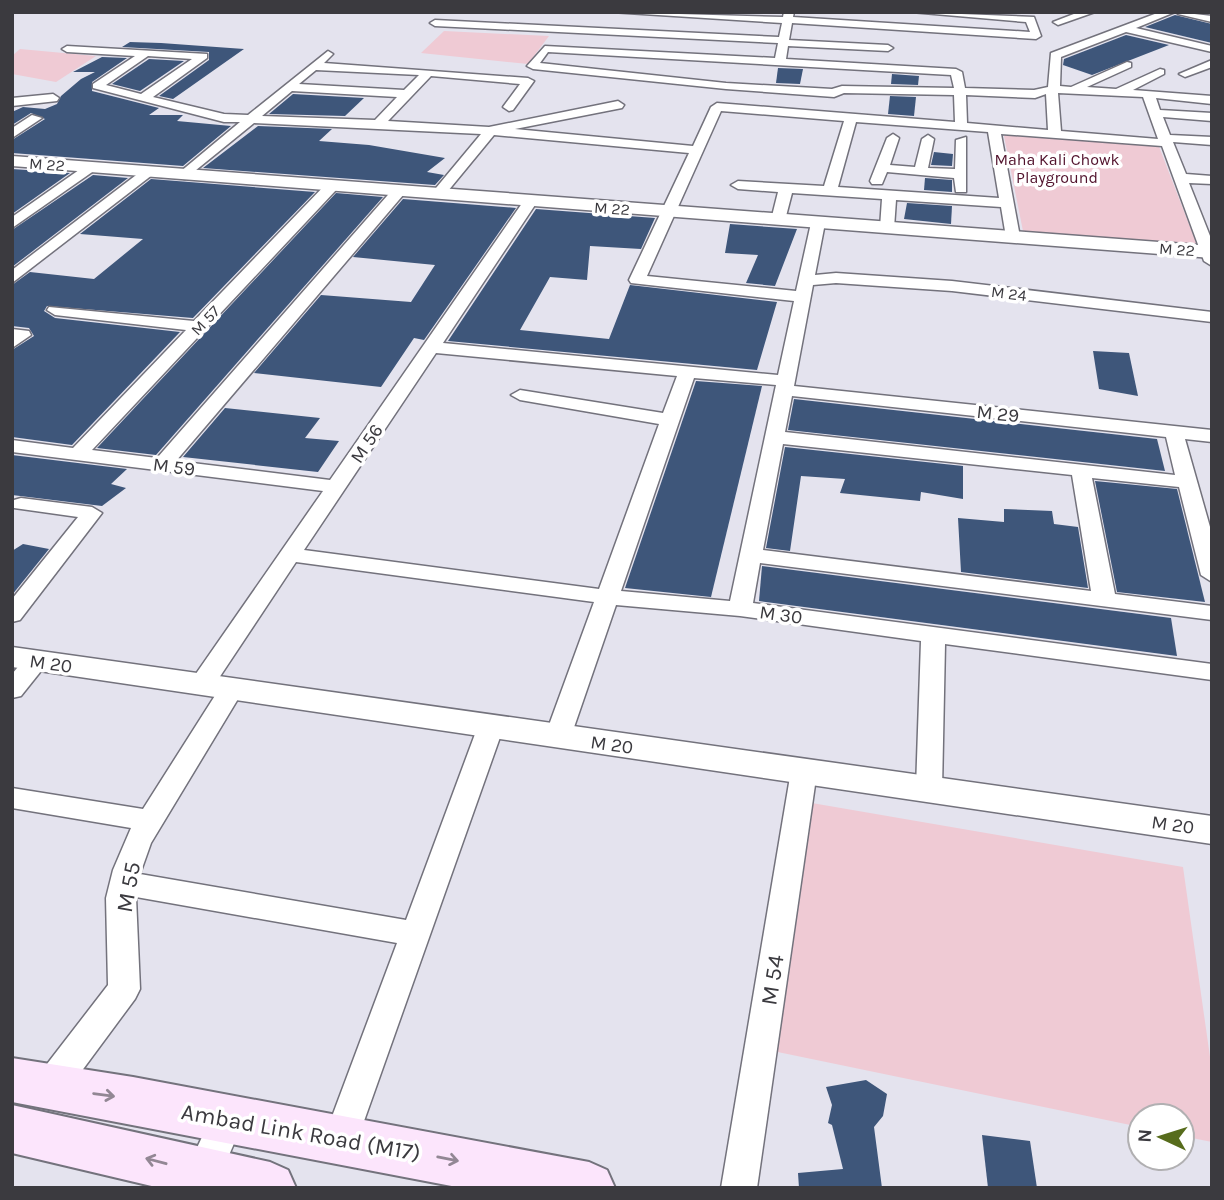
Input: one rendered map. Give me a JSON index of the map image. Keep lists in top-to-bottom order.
{
  "streets": {
    "main road": ["Ambad Link Road (M17)"],
    "street": [
      "M 22",
      "M 24",
      "M 57",
      "M 29",
      "M 56",
      "M 59",
      "M 30",
      "M 20",
      "M 55",
      "M 54"
    ]
  },
  "crossings": [
    ["M 22", "M 24"],
    ["M 22", "M 57"],
    ["M 22", "M 56"],
    ["M 22", "M 30"],
    ["M 24", "M 30"],
    ["M 57", "M 59"],
    ["M 29", "M 56"],
    ["M 29", "M 30"],
    ["M 56", "M 59"],
    ["M 56", "M 20"],
    ["M 56", "M 55"],
    ["M 20", "M 55"],
    ["M 20", "M 54"],
    ["M 55", "Ambad Link Road (M17)"]
  ],
  "parks": ["Maha Kali Chowk Playground"],
  "north": "left"
}
